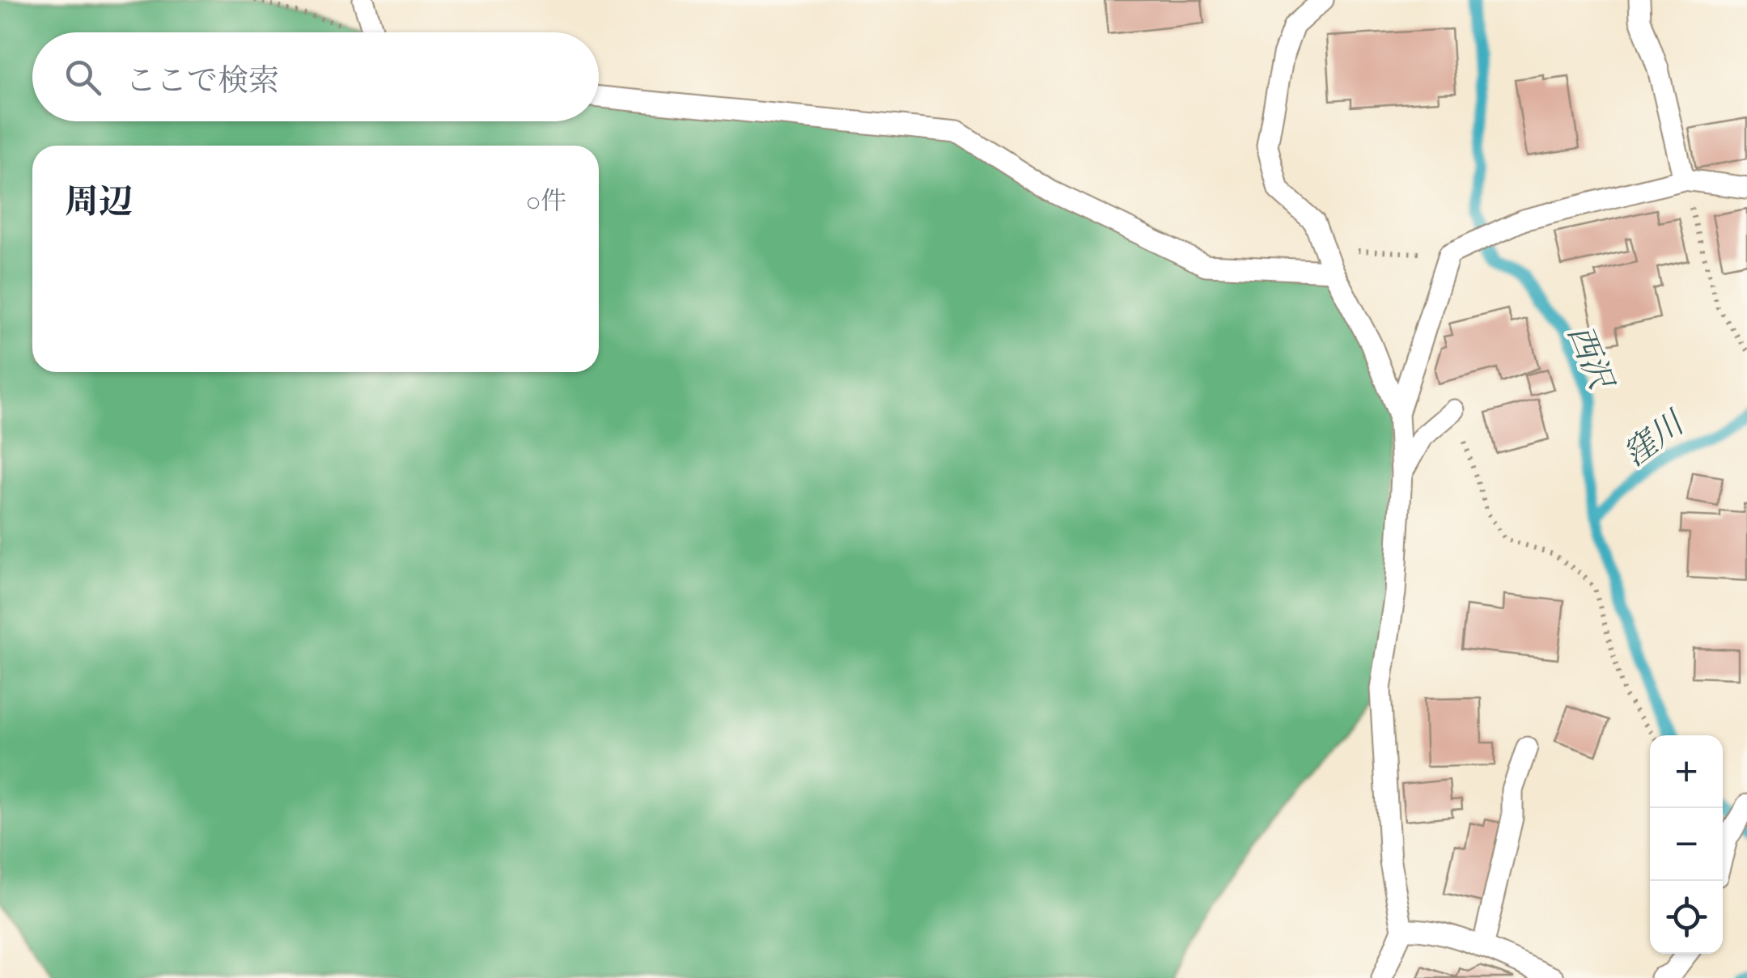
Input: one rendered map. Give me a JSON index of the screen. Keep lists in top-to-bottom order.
{
  "water": ["西沢", "窪川"],
  "page": {
    "search": "ここで検索",
    "heading": ["周辺", "0件"],
    "map_buttons": ["+", "−"]
  }
}
